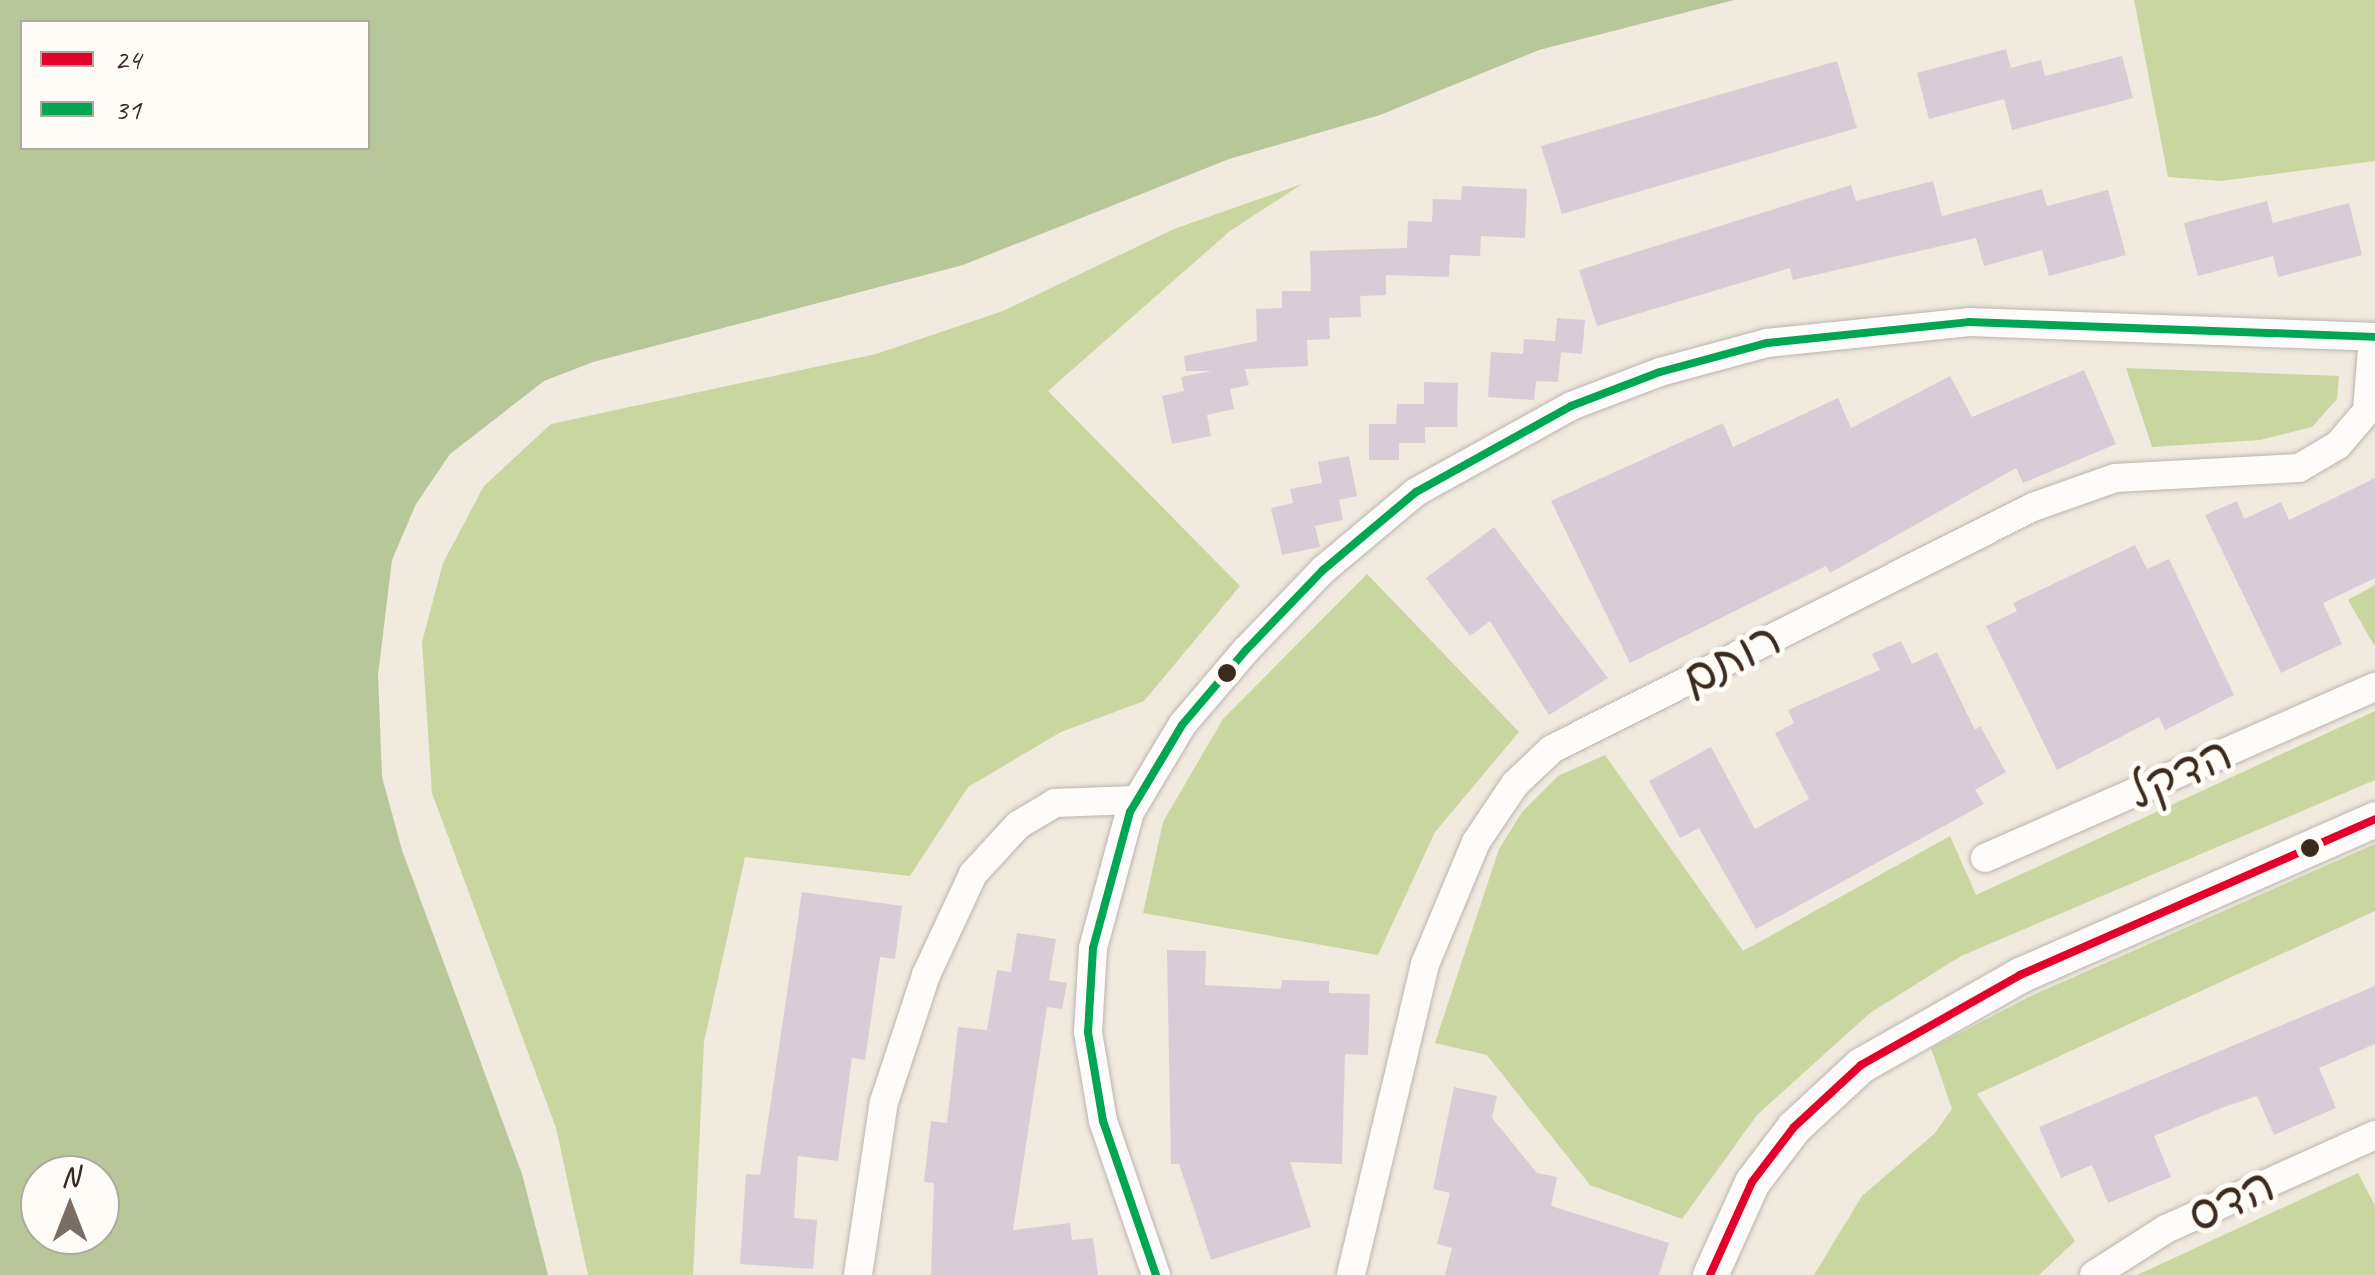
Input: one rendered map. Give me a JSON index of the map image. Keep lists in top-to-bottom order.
{
  "streets": {
    "street": ["רותם", "הדקל", "הדס"]
  },
  "lines": ["transit line 31", "transit line 24"],
  "legend": ["24", "31"],
  "north": "top"
}
